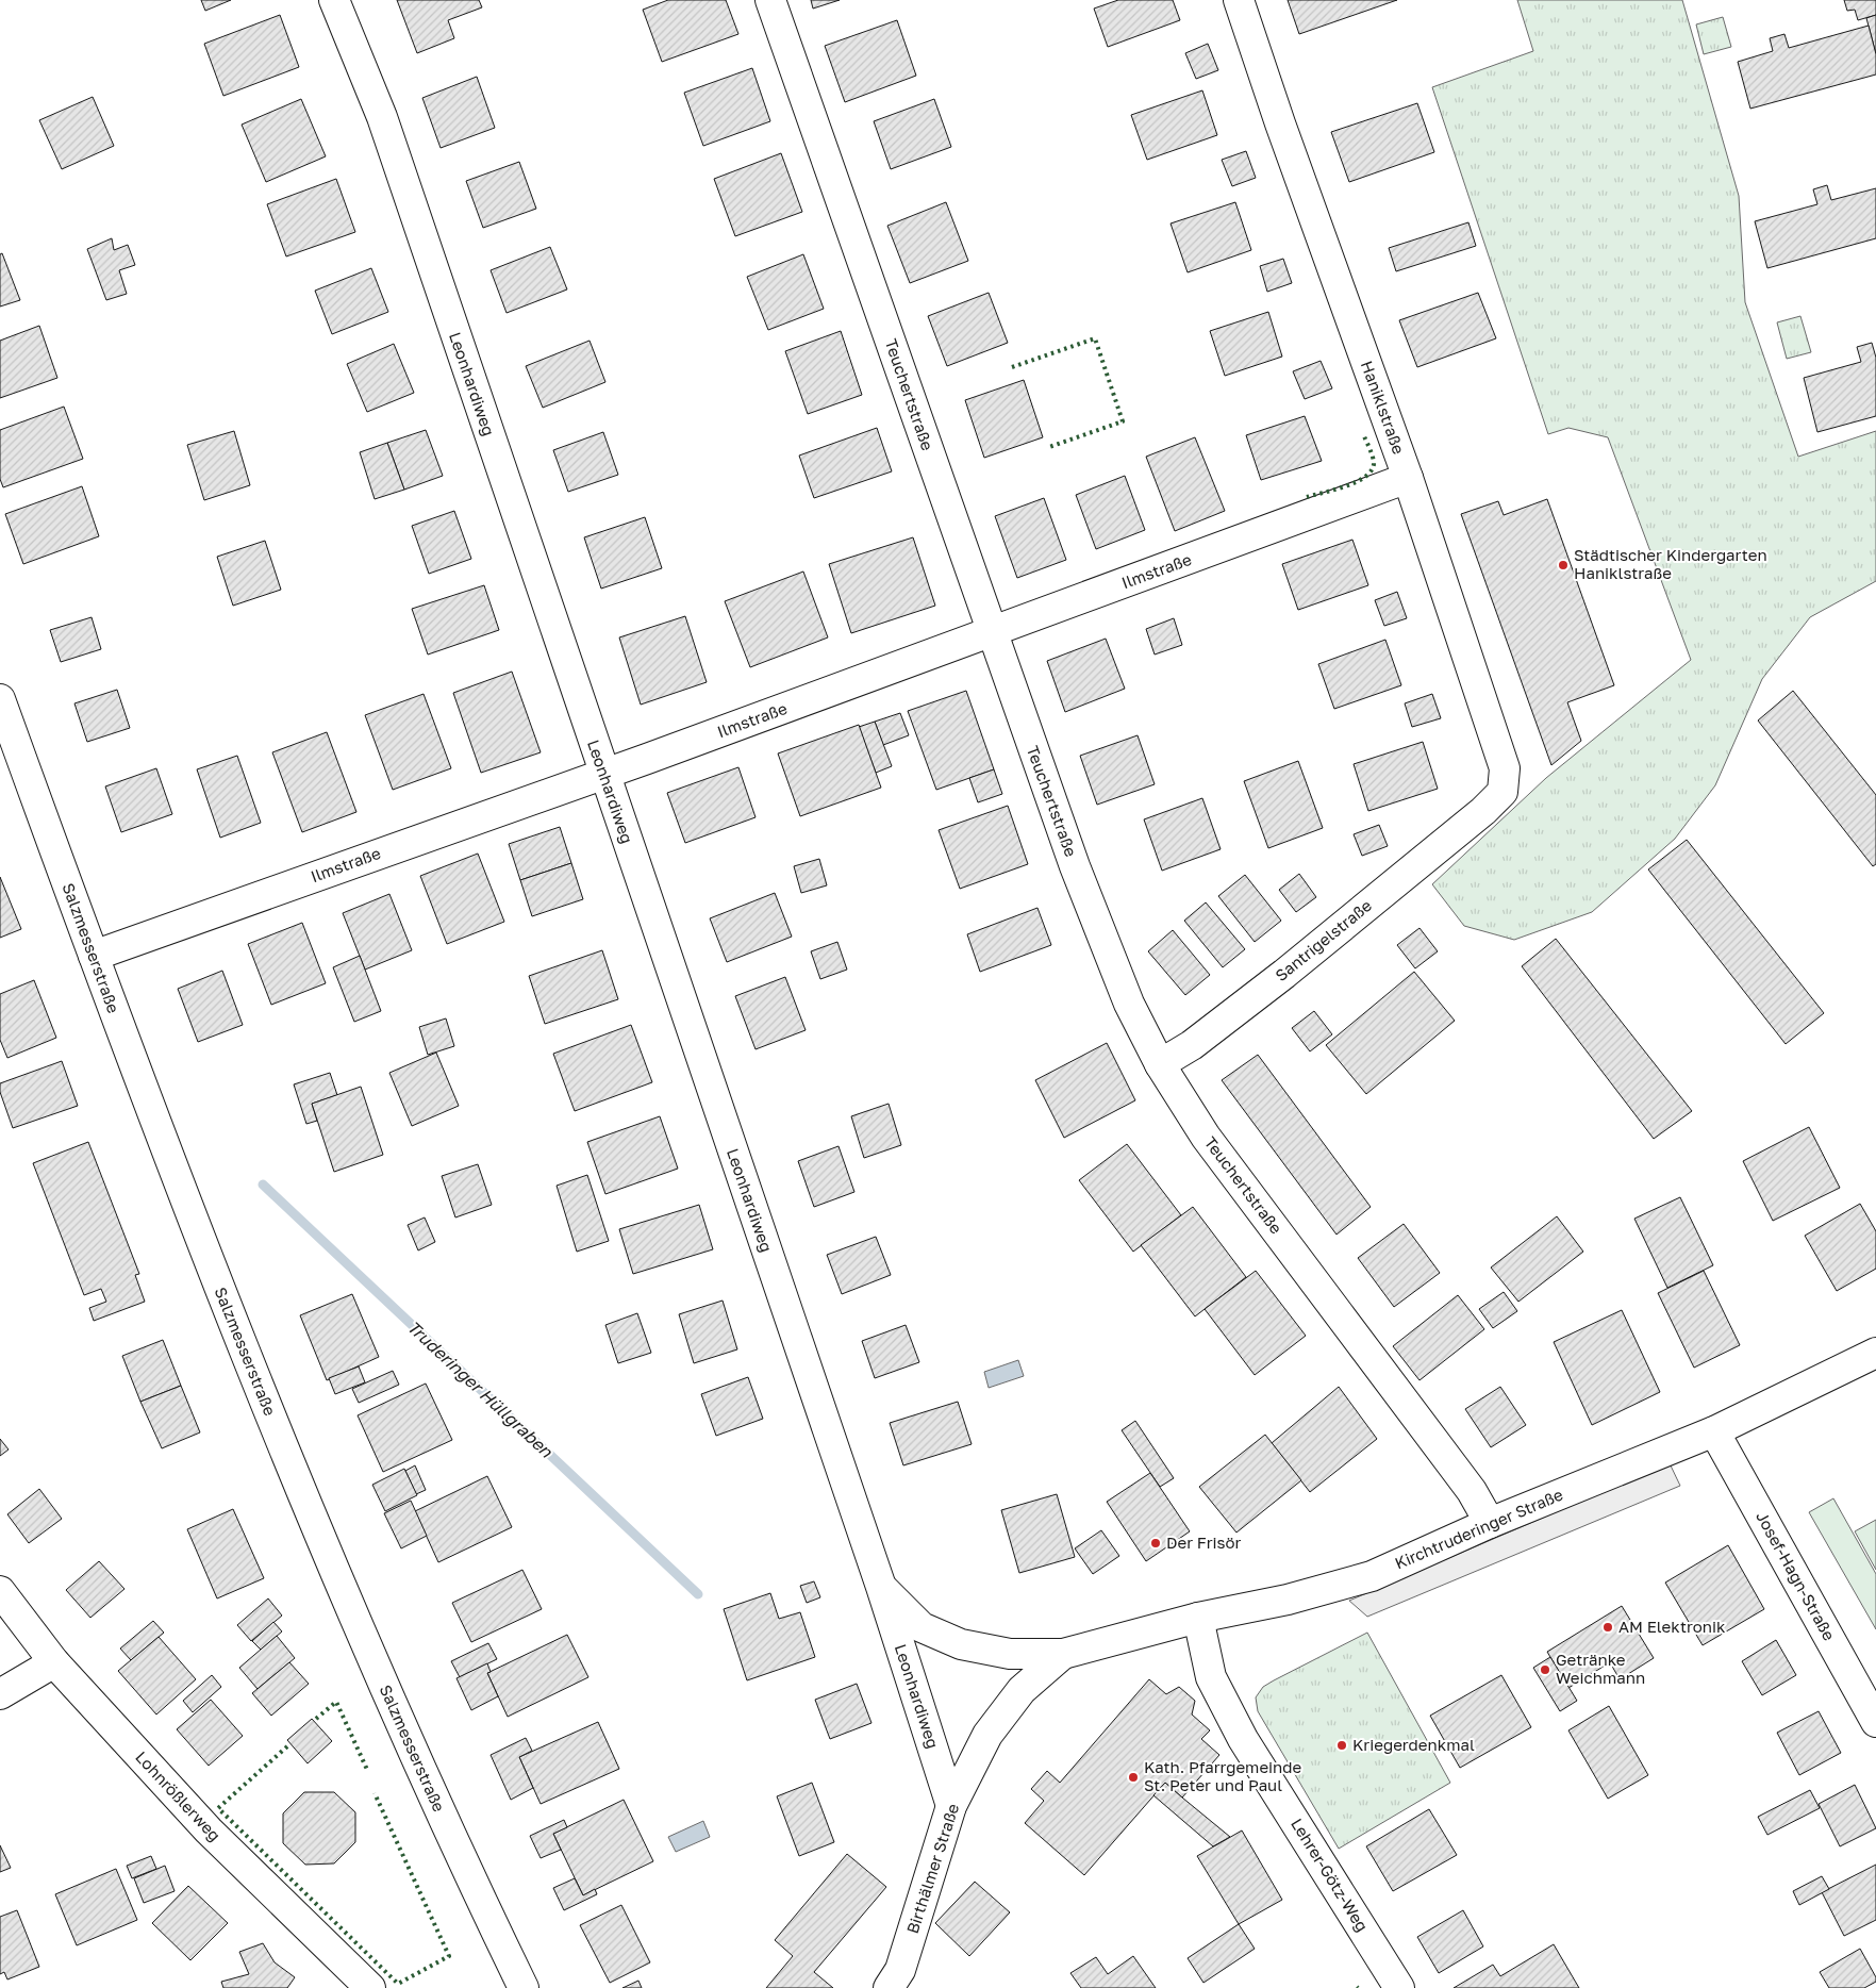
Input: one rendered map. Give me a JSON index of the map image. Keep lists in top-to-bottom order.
{
  "streets": {
    "street": [
      "Leonhardiweg",
      "Teuchertstraße",
      "Haniklstraße",
      "Ilmstraße",
      "Santrigelstraße",
      "Salzmesserstraße",
      "Kirchtruderinger Straße",
      "Josef-Hagn-Straße",
      "Lohnrößlerweg",
      "Birthälmer Straße",
      "Lehrer-Götz-Weg"
    ]
  },
  "crossings": [
    ["Leonhardiweg", "Ilmstraße"],
    ["Leonhardiweg", "Kirchtruderinger Straße"],
    ["Leonhardiweg", "Birthälmer Straße"],
    ["Teuchertstraße", "Ilmstraße"],
    ["Teuchertstraße", "Santrigelstraße"],
    ["Teuchertstraße", "Kirchtruderinger Straße"],
    ["Haniklstraße", "Ilmstraße"],
    ["Haniklstraße", "Santrigelstraße"],
    ["Ilmstraße", "Salzmesserstraße"],
    ["Kirchtruderinger Straße", "Josef-Hagn-Straße"],
    ["Kirchtruderinger Straße", "Birthälmer Straße"],
    ["Kirchtruderinger Straße", "Lehrer-Götz-Weg"]
  ],
  "water": ["Truderinger Hüllgraben"],
  "places": [
    "Städtischer Kindergarten Haniklstraße",
    "Der Frisör",
    "AM Elektronik",
    "Getränke Weichmann",
    "Kriegerdenkmal",
    "Kath. Pfarrgemeinde St. Peter und Paul"
  ]
}
